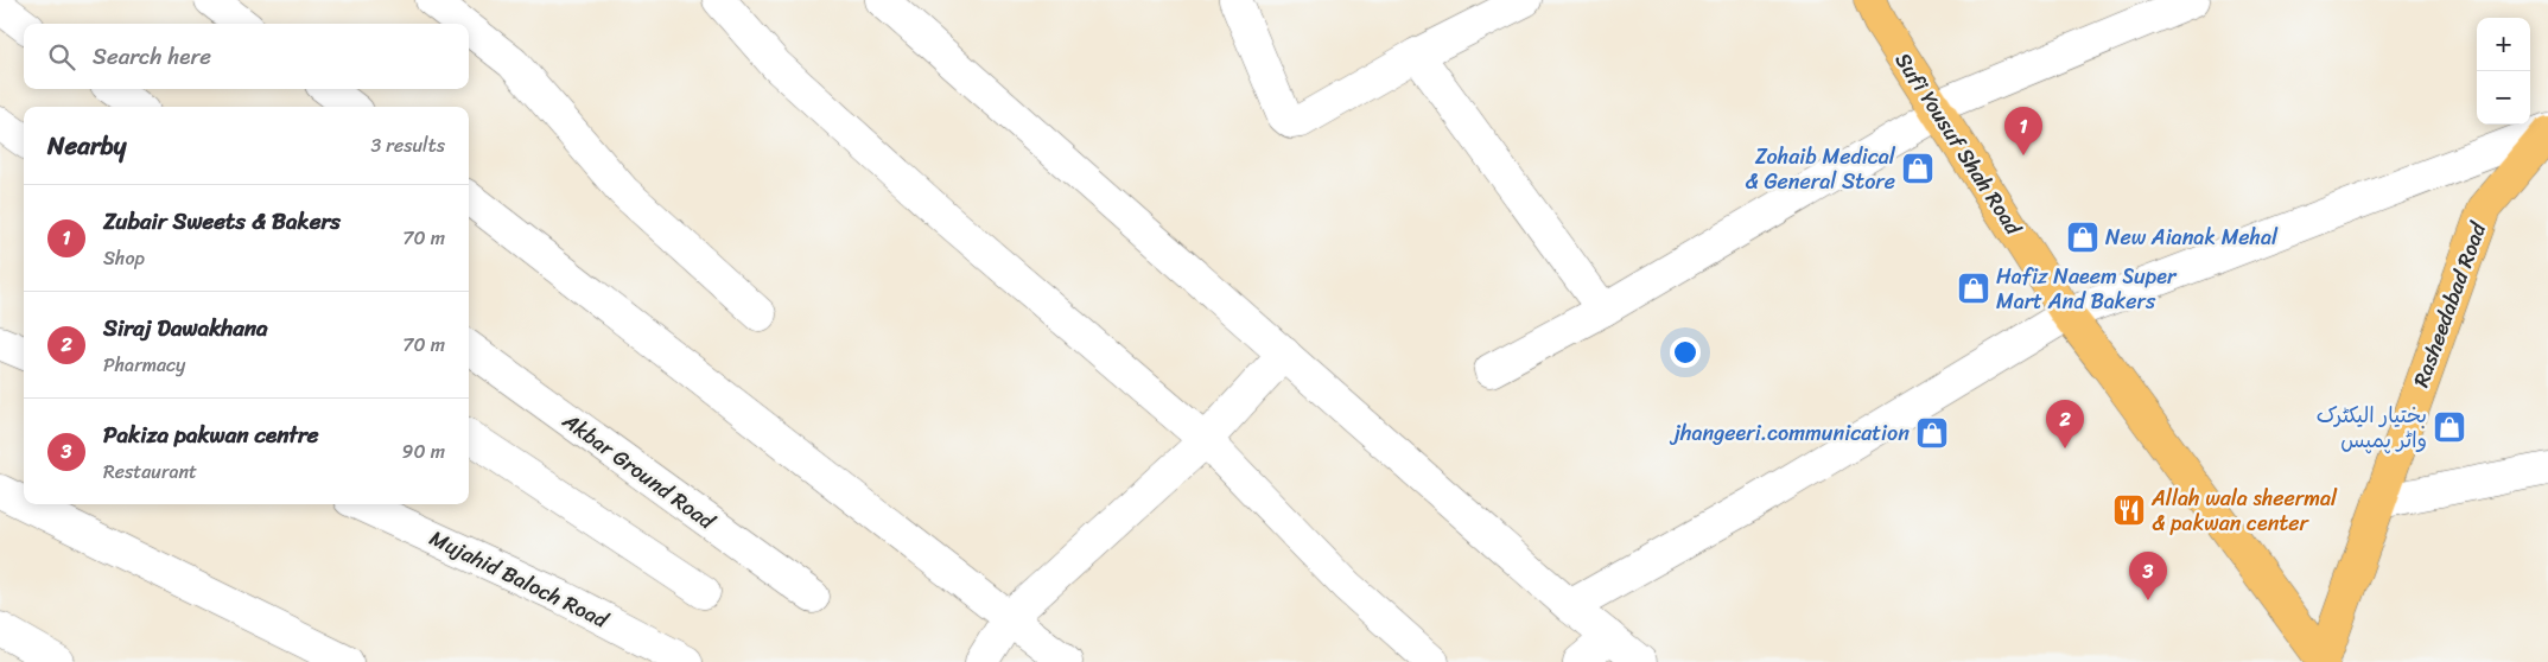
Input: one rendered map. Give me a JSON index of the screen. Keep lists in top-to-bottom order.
{
  "streets": {
    "main road": ["Sufi Yousuf Shah Road", "Rasheedabad Road"],
    "street": ["Akbar Ground Road", "Mujahid Baloch Road"]
  },
  "crossings": [
    ["Sufi Yousuf Shah Road", "Rasheedabad Road"]
  ],
  "places": {
    "shop": [
      "Zohaib Medical & General Store",
      "New Aianak Mehal",
      "Hafiz Naeem Super Mart And Bakers",
      "بختیار الیکٹرک واٹر پمپس",
      "jhangeeri.communication"
    ],
    "restaurant": ["Allah wala sheermal & pakwan center"]
  },
  "page": {
    "map_buttons": ["+", "−"],
    "search": "Search here",
    "pins": ["1", "2", "3"],
    "heading": ["Nearby", "3 results"],
    "list": [
      {
        "mark": "1",
        "name": "Zubair Sweets & Bakers",
        "note": "Shop",
        "value": "70 m"
      },
      {
        "mark": "2",
        "name": "Siraj Dawakhana",
        "note": "Pharmacy",
        "value": "70 m"
      },
      {
        "mark": "3",
        "name": "Pakiza pakwan centre",
        "note": "Restaurant",
        "value": "90 m"
      }
    ]
  }
}
